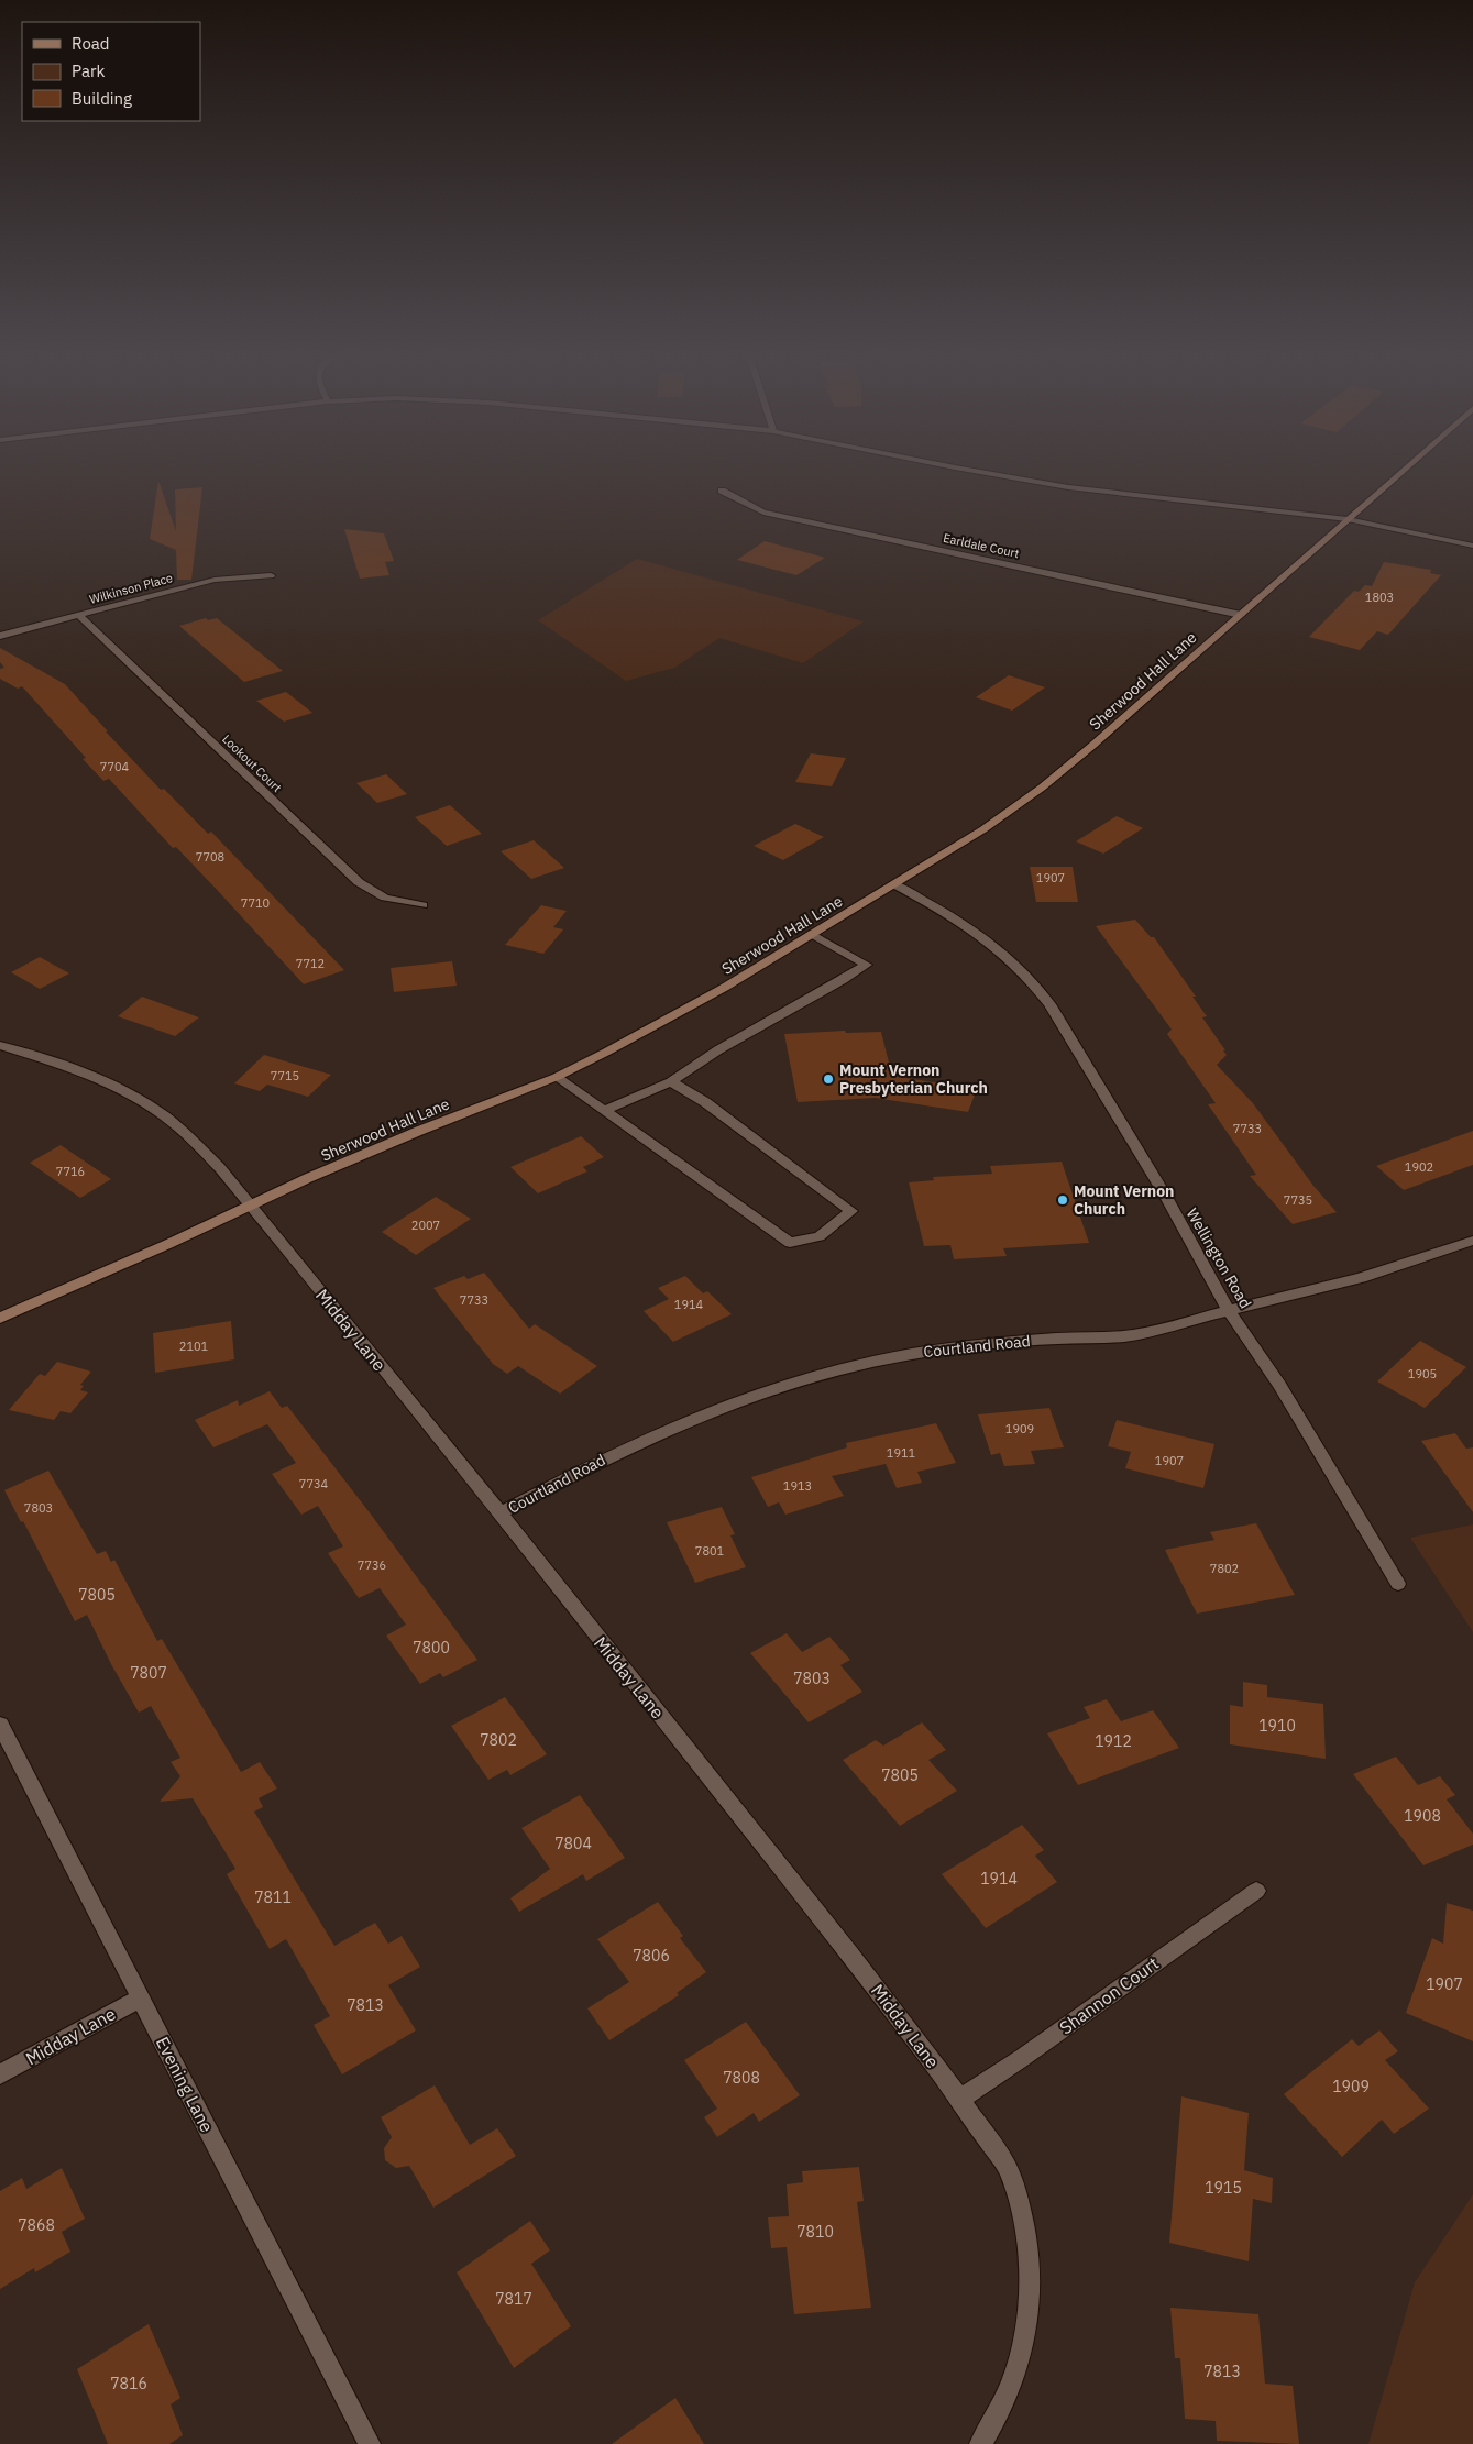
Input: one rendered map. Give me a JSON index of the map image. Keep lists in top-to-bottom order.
{
  "streets": {
    "main road": ["Sherwood Hall Lane"],
    "street": [
      "Earldale Court",
      "Wilkinson Place",
      "Lookout Court",
      "Wellington Road",
      "Midday Lane",
      "Courtland Road",
      "Shannon Court",
      "Evening Lane"
    ]
  },
  "crossings": [
    ["Earldale Court", "Sherwood Hall Lane"],
    ["Wilkinson Place", "Lookout Court"],
    ["Sherwood Hall Lane", "Wellington Road"],
    ["Sherwood Hall Lane", "Midday Lane"],
    ["Wellington Road", "Courtland Road"],
    ["Midday Lane", "Courtland Road"],
    ["Midday Lane", "Shannon Court"],
    ["Midday Lane", "Evening Lane"]
  ],
  "places": ["Mount Vernon Presbyterian Church", "Mount Vernon Church"],
  "house_numbers": [
    "1803",
    "7704",
    "7708",
    "1907",
    "7710",
    "7712",
    "7715",
    "7733",
    "1902",
    "7716",
    "7735",
    "2007",
    "7733",
    "1914",
    "2101",
    "1905",
    "1909",
    "1911",
    "1907",
    "7734",
    "1913",
    "7803",
    "7801",
    "7736",
    "7802",
    "7805",
    "7800",
    "7807",
    "7803",
    "1910",
    "7802",
    "1912",
    "7805",
    "1908",
    "7804",
    "1914",
    "7811",
    "7806",
    "1907",
    "7813",
    "7808",
    "1909",
    "1915",
    "7868",
    "7810",
    "7817",
    "7813",
    "7816"
  ],
  "legend": ["Road", "Park", "Building"]
}
